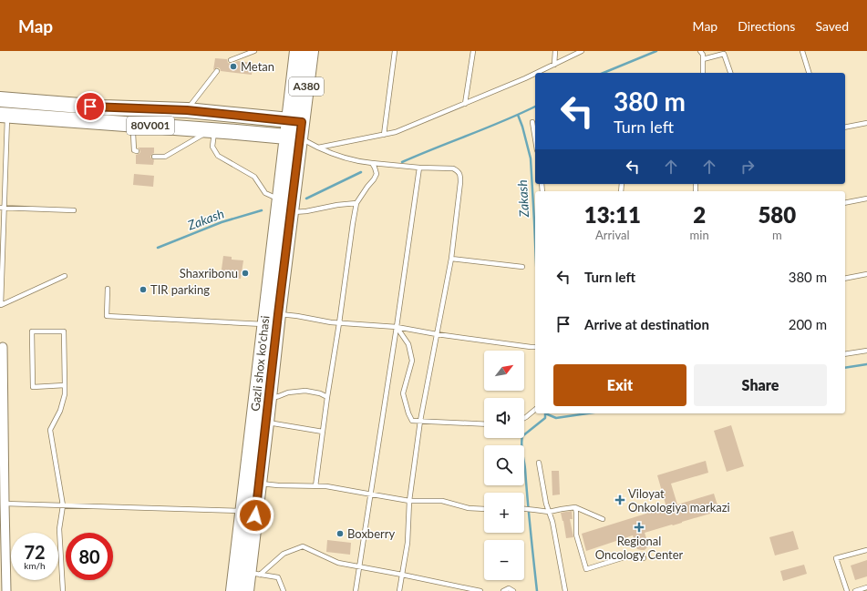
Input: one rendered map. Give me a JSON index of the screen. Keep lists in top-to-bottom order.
{
  "streets": {
    "highway": ["A380", "80V001", "Gazli shox ko'chasi"]
  },
  "crossings": [
    ["A380", "80V001"],
    ["A380", "Gazli shox ko'chasi"],
    ["80V001", "Gazli shox ko'chasi"]
  ],
  "water": ["Zakash"],
  "places": {
    "other": [
      "Metan",
      "Shaxribonu",
      "TIR parking",
      "Boxberry"
    ],
    "health": ["Viloyat Onkologiya markazi", "Regional Oncology Center"]
  },
  "north": "top right",
  "page": {
    "header": "Map",
    "nav": ["Map", "Directions", "Saved"],
    "turn": ["380 m", "Turn left"],
    "eta": [
      "13:11",
      "Arrival",
      "2",
      "min",
      "580",
      "m"
    ],
    "list": [
      {
        "name": "Turn left",
        "value": "380 m"
      },
      {
        "name": "Arrive at destination",
        "value": "200 m"
      }
    ],
    "map_buttons": ["+", "−"],
    "buttons": ["Exit", "Share"],
    "speed": "72 km/h",
    "limit": "80"
  }
}
